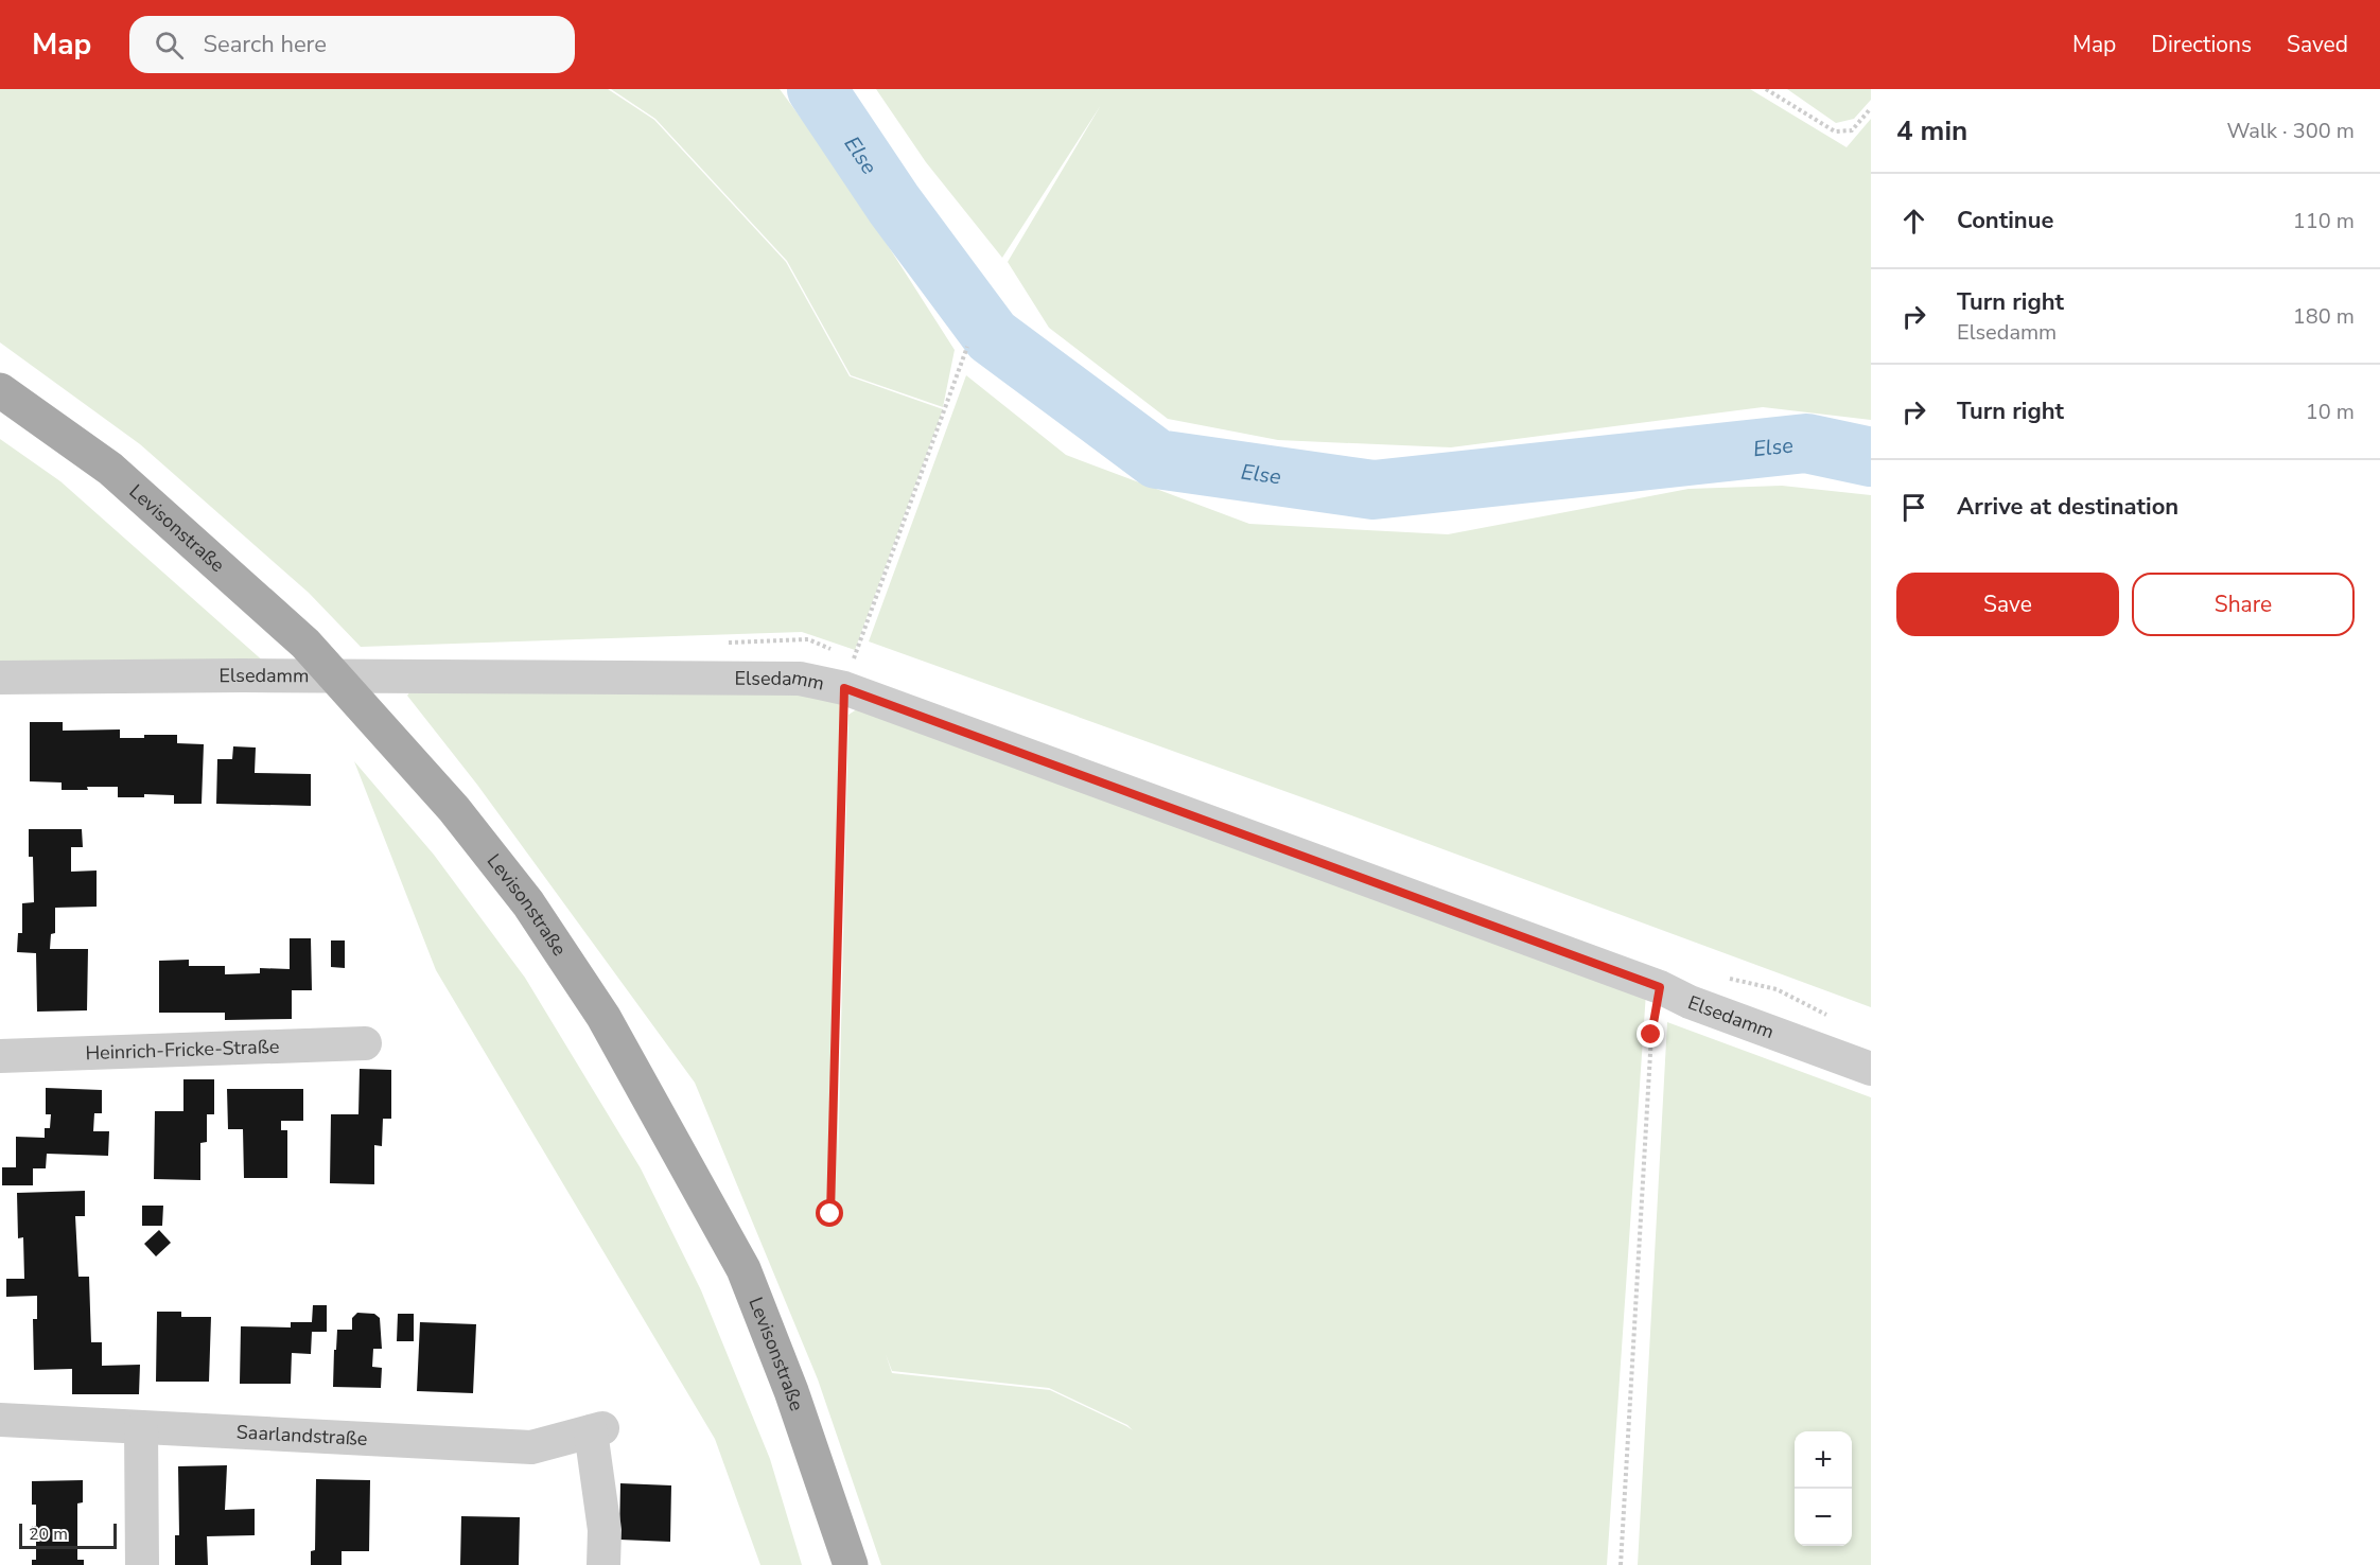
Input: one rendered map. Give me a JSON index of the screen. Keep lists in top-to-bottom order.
{
  "streets": {
    "main road": ["Levisonstraße"],
    "street": ["Elsedamm", "Heinrich-Fricke-Straße", "Saarlandstraße"]
  },
  "water": ["Else"],
  "scale_bar": "20 m",
  "page": {
    "header": "Map",
    "search": "Search here",
    "nav": ["Map", "Directions", "Saved"],
    "heading": ["4 min", "Walk · 300 m"],
    "list": [
      ["Continue", "110 m"],
      ["Turn right", "Elsedamm", "180 m"],
      ["Turn right", "10 m"],
      "Arrive at destination"
    ],
    "buttons": ["Save", "Share"],
    "map_buttons": ["+", "−"],
    "scale": "20 m"
  }
}
